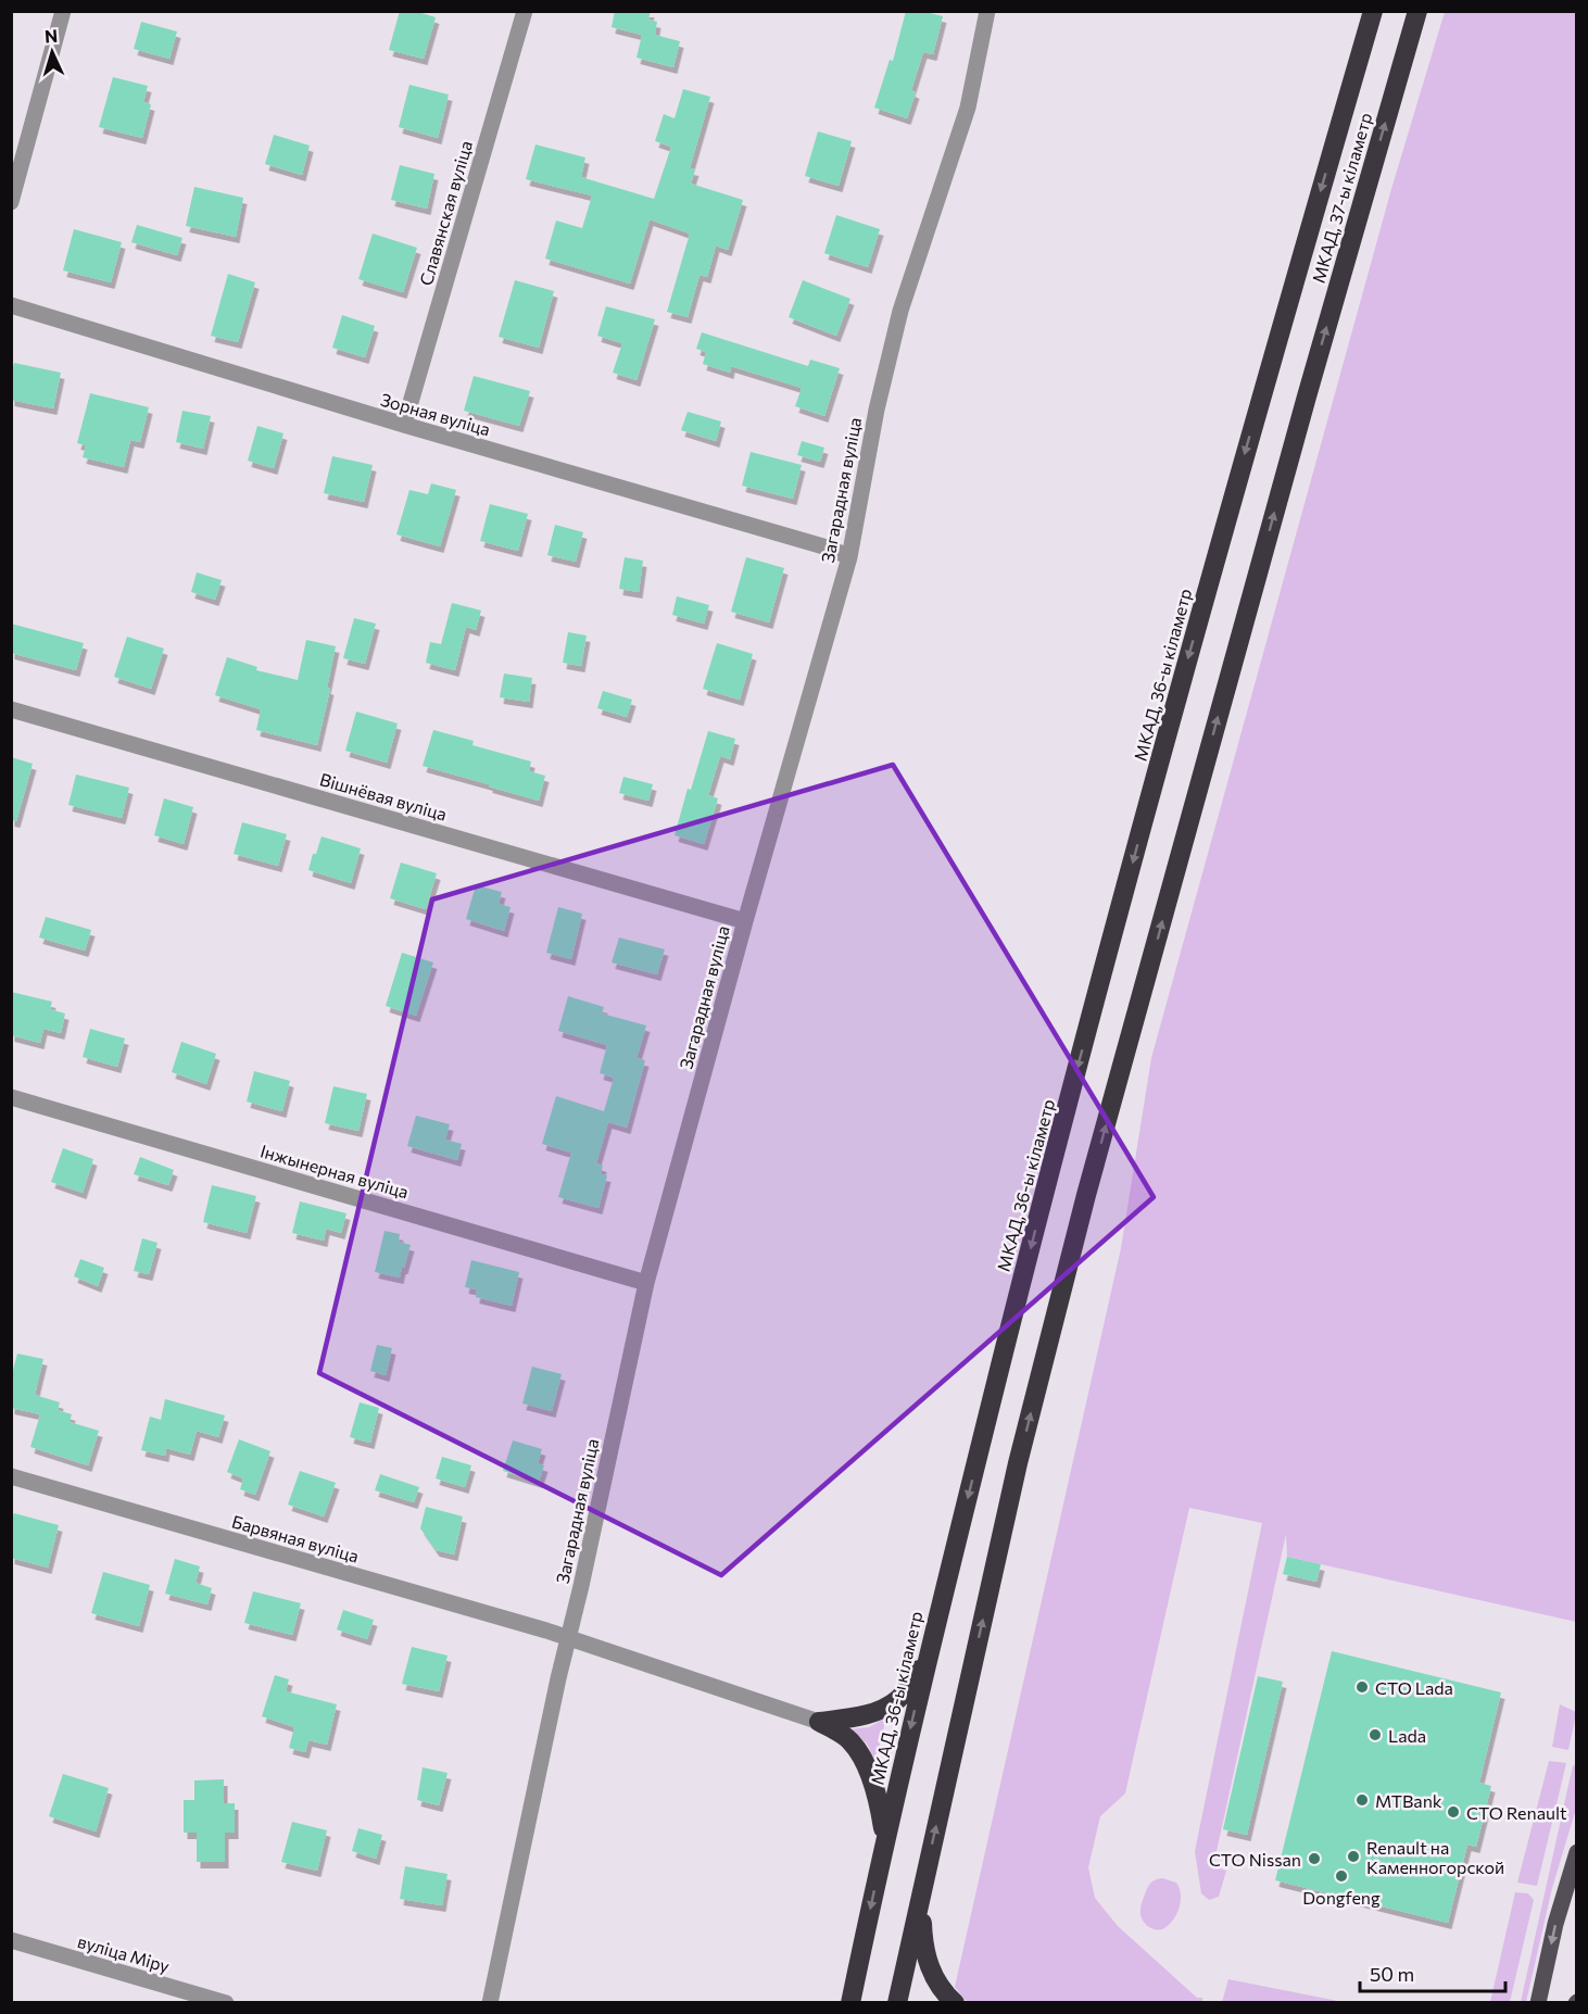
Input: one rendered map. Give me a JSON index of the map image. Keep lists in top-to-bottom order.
{
  "streets": {
    "highway": ["МКАД, 37-ы кіламетр", "МКАД, 36-ы кіламетр"],
    "street": [
      "Славянская вуліца",
      "Зорная вуліца",
      "Загарадная вуліца",
      "Вішнёвая вуліца",
      "Інжынерная вуліца",
      "Барвяная вуліца",
      "вуліца Міру"
    ]
  },
  "crossings": [
    ["МКАД, 37-ы кіламетр", "МКАД, 36-ы кіламетр"],
    ["Славянская вуліца", "Зорная вуліца"],
    ["Зорная вуліца", "Загарадная вуліца"],
    ["Загарадная вуліца", "Вішнёвая вуліца"],
    ["Загарадная вуліца", "Інжынерная вуліца"],
    ["Загарадная вуліца", "Барвяная вуліца"]
  ],
  "one_way": ["МКАД, 36-ы кіламетр"],
  "places": [
    "СТО Lada",
    "Lada",
    "MTBank",
    "СТО Renault",
    "Renault на Каменногорской",
    "СТО Nissan",
    "Dongfeng"
  ],
  "scale_bar": "50 m",
  "north": "top"
}
